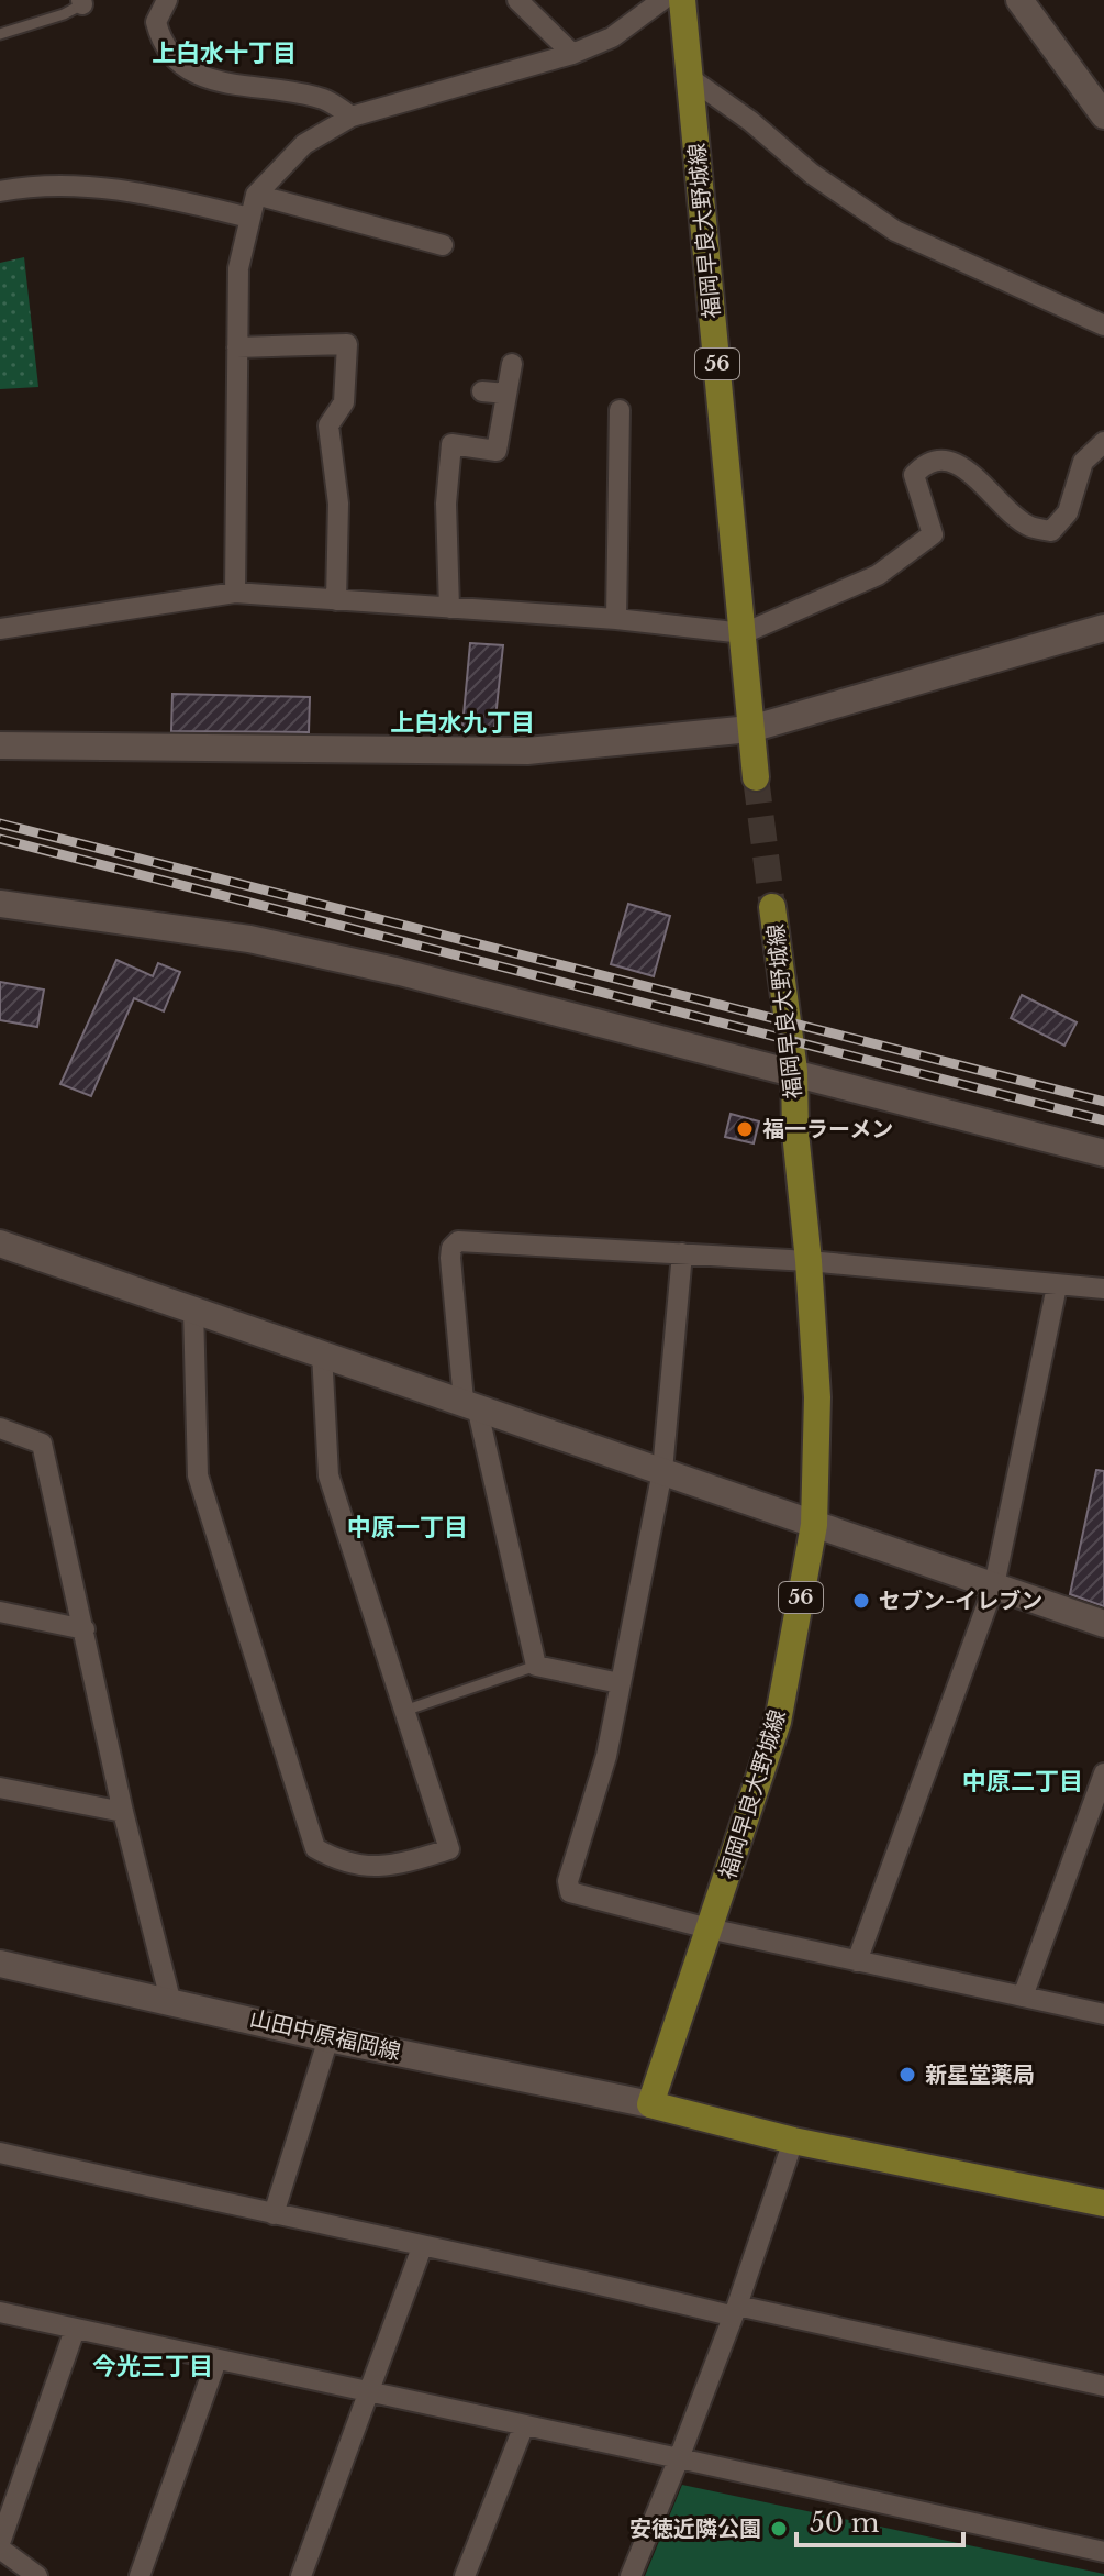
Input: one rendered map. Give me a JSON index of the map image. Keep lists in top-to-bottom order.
{
  "streets": {
    "main road": ["福岡早良大野城線", "56"],
    "street": ["山田中原福岡線"]
  },
  "crossings": [
    ["福岡早良大野城線", "山田中原福岡線"]
  ],
  "districts": [
    "上白水十丁目",
    "上白水九丁目",
    "中原一丁目",
    "中原二丁目",
    "今光三丁目"
  ],
  "places": [
    "福一ラーメン",
    "セブン-イレブン",
    "新星堂薬局",
    "安徳近隣公園"
  ],
  "scale_bar": "50 m"
}
